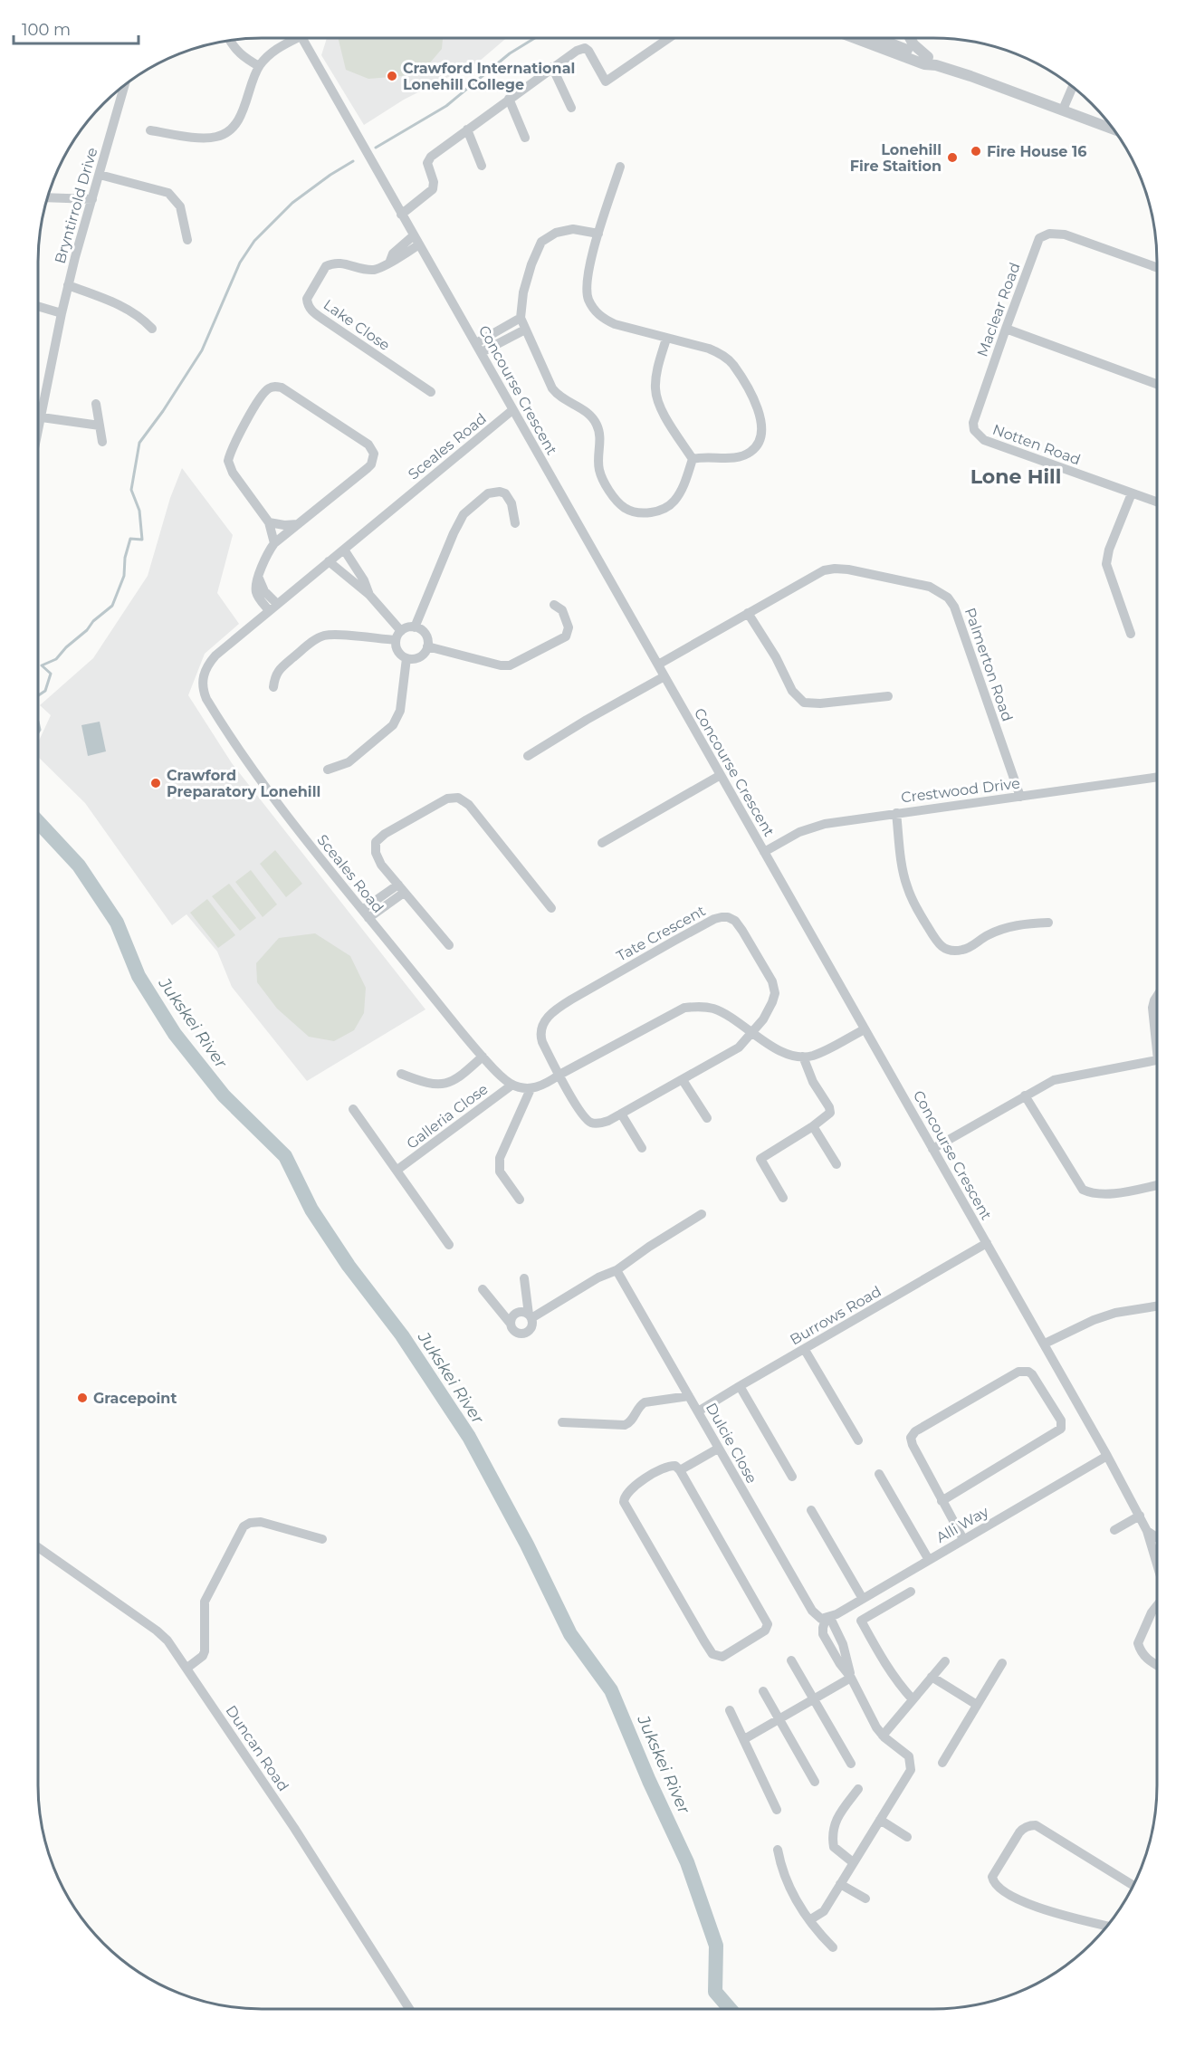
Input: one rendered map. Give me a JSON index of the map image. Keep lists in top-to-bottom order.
{
  "streets": {
    "street": [
      "Bryntirrold Drive",
      "Maclear Road",
      "Lake Close",
      "Concourse Crescent",
      "Notten Road",
      "Sceales Road",
      "Palmerton Road",
      "Crestwood Drive",
      "Tate Crescent",
      "Galleria Close",
      "Burrows Road",
      "Dulcie Close",
      "Alli Way",
      "Duncan Road"
    ]
  },
  "crossings": [
    ["Maclear Road", "Notten Road"],
    ["Lake Close", "Concourse Crescent"],
    ["Concourse Crescent", "Sceales Road"],
    ["Concourse Crescent", "Palmerton Road"],
    ["Concourse Crescent", "Crestwood Drive"],
    ["Concourse Crescent", "Burrows Road"],
    ["Concourse Crescent", "Alli Way"],
    ["Sceales Road", "Galleria Close"],
    ["Palmerton Road", "Crestwood Drive"],
    ["Burrows Road", "Dulcie Close"],
    ["Dulcie Close", "Alli Way"]
  ],
  "districts": ["Lone Hill"],
  "water": ["Jukskei River"],
  "places": [
    "Crawford International Lonehill College",
    "Fire House 16",
    "Lonehill Fire Staition",
    "Crawford Preparatory Lonehill",
    "Gracepoint"
  ],
  "scale_bar": "100 m"
}
